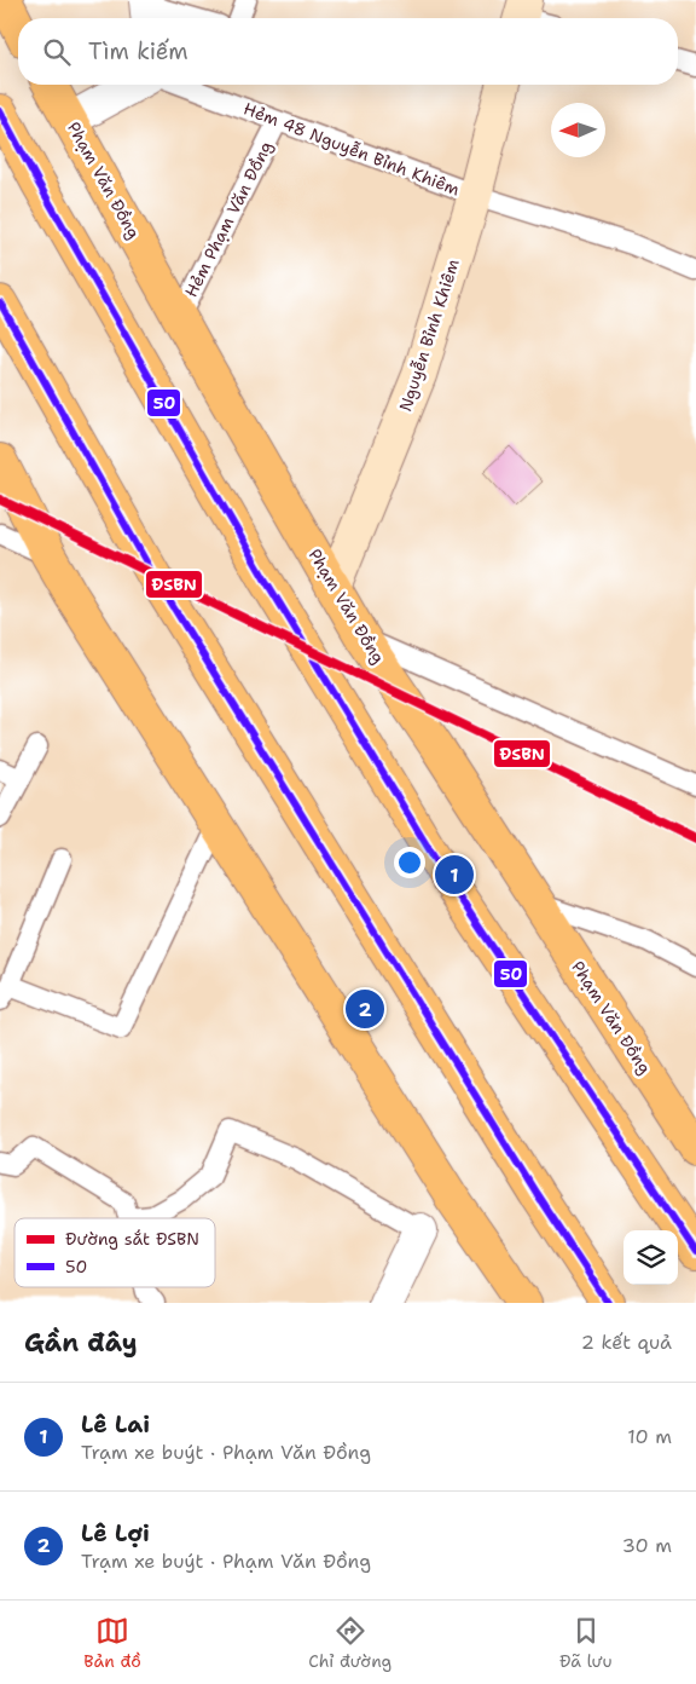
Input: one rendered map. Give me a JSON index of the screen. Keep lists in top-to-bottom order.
{
  "streets": {
    "main road": ["Phạm Văn Đồng"],
    "street": ["Nguyễn Bỉnh Khiêm"],
    "lane": ["Hẻm 48 Nguyễn Bỉnh Khiêm", "Hẻm Phạm Văn Đồng"]
  },
  "crossings": [
    ["Hẻm 48 Nguyễn Bỉnh Khiêm", "Hẻm Phạm Văn Đồng"],
    ["Hẻm 48 Nguyễn Bỉnh Khiêm", "Nguyễn Bỉnh Khiêm"],
    ["Phạm Văn Đồng", "Hẻm Phạm Văn Đồng"],
    ["Phạm Văn Đồng", "Nguyễn Bỉnh Khiêm"]
  ],
  "lines": ["transit line 50", "rail line ĐSBN"],
  "legend": ["Đường sắt ĐSBN", "50"],
  "north": "left",
  "page": {
    "search": "Tìm kiếm",
    "pins": ["1", "2"],
    "heading": ["Gần đây", "2 kết quả"],
    "list": [
      {
        "mark": "1",
        "name": "Lê Lai",
        "note": "Trạm xe buýt · Phạm Văn Đồng",
        "value": "10 m"
      },
      {
        "mark": "2",
        "name": "Lê Lợi",
        "note": "Trạm xe buýt · Phạm Văn Đồng",
        "value": "30 m"
      }
    ],
    "nav": ["Bản đồ", "Chỉ đường", "Đã lưu"]
  }
}
